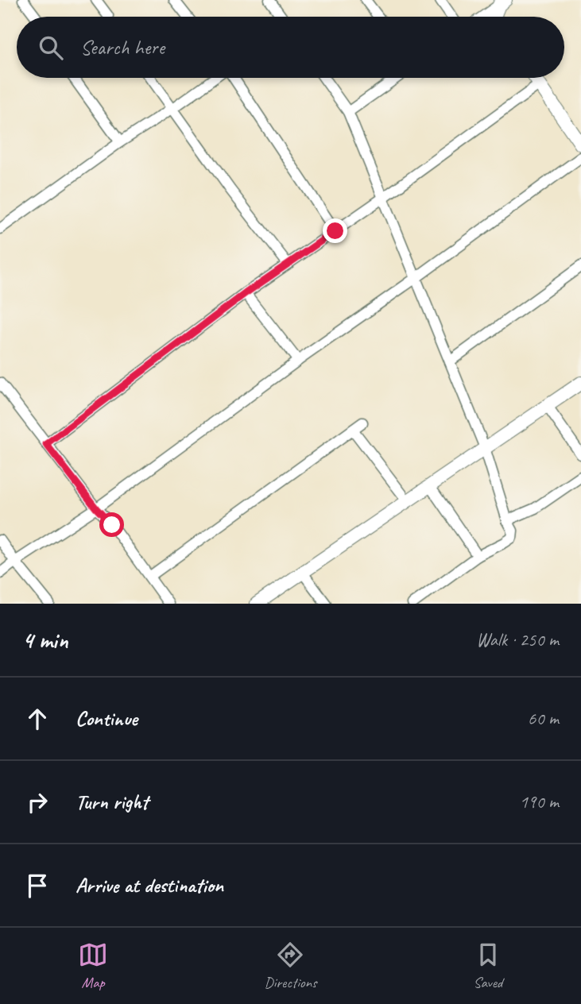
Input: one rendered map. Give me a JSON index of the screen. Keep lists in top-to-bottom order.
{
  "page": {
    "search": "Search here",
    "heading": ["4 min", "Walk · 250 m"],
    "list": [
      ["Continue", "60 m"],
      ["Turn right", "190 m"],
      "Arrive at destination"
    ],
    "nav": ["Map", "Directions", "Saved"]
  }
}
